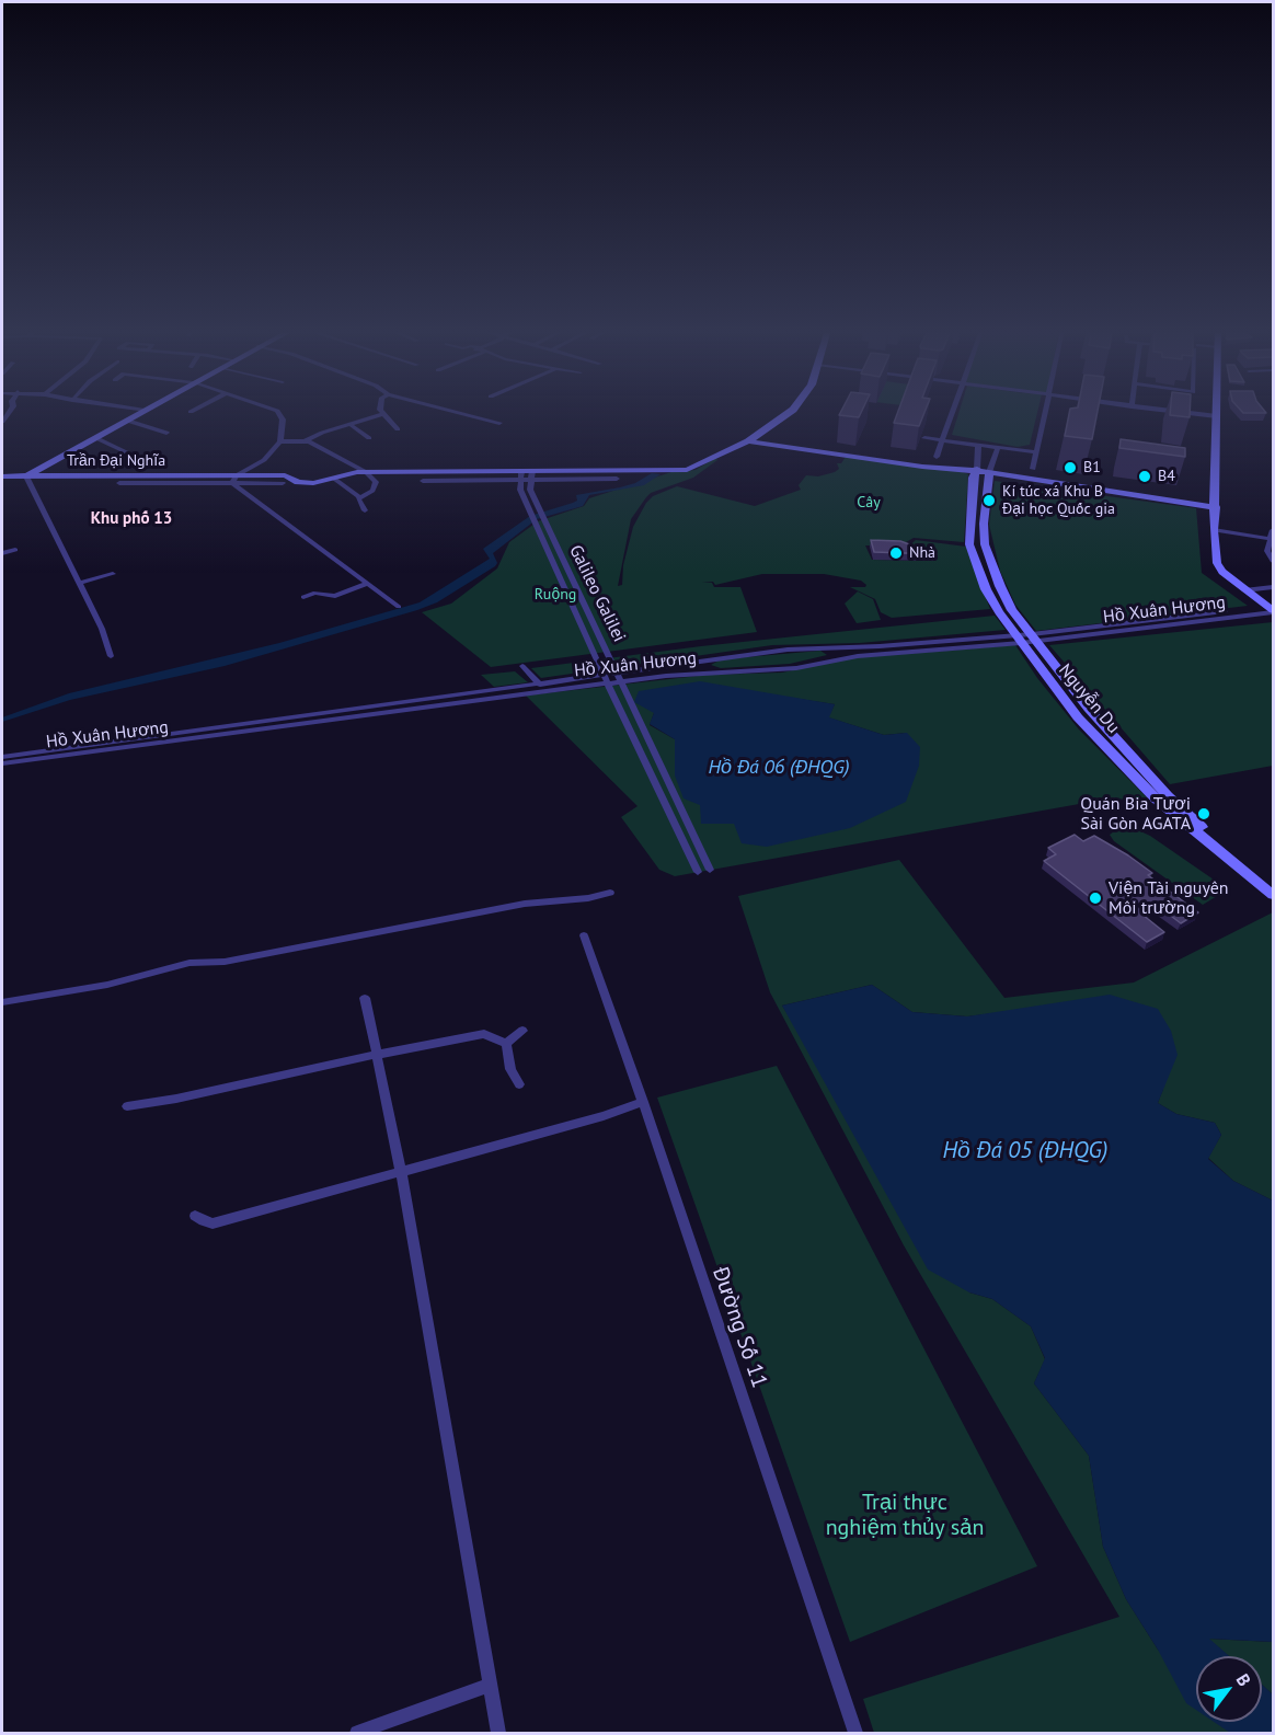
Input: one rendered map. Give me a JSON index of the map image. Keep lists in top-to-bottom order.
{
  "streets": {
    "street": [
      "Trần Đại Nghĩa",
      "Galileo Galilei",
      "Hồ Xuân Hương",
      "Nguyễn Du",
      "Đường Số 11"
    ]
  },
  "crossings": [
    ["Trần Đại Nghĩa", "Galileo Galilei"],
    ["Galileo Galilei", "Hồ Xuân Hương"],
    ["Hồ Xuân Hương", "Nguyễn Du"]
  ],
  "districts": ["Khu phố 13"],
  "water": ["Hồ Đá 06 (ĐHQG)", "Hồ Đá 05 (ĐHQG)"],
  "parks": ["Cây", "Ruộng", "Trại thực nghiệm thủy sản"],
  "places": [
    "B1",
    "B4",
    "Kí túc xá Khu B Đại học Quốc gia",
    "Nhà",
    "Quán Bia Tươi Sài Gòn AGATA",
    "Viện Tài nguyên Môi trường"
  ],
  "north": "top right"
}
